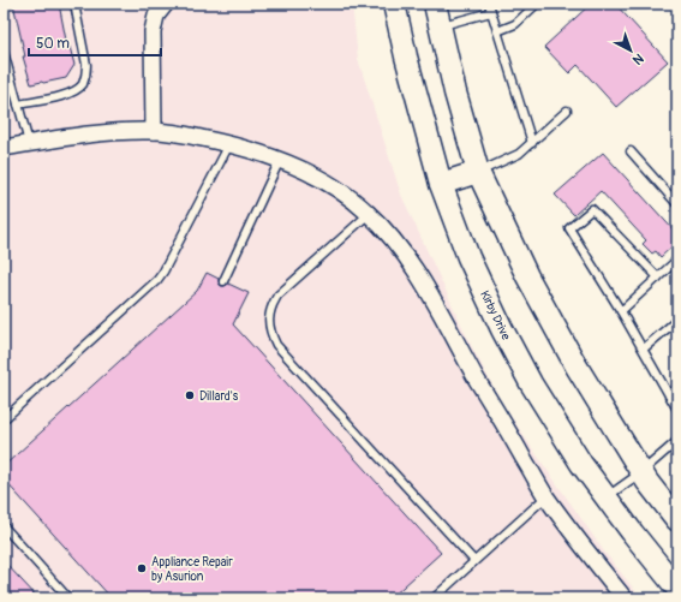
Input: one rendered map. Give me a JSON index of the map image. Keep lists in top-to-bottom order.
{
  "streets": {
    "main road": ["Kirby Drive"]
  },
  "places": ["Dillard's", "Appliance Repair by Asurion"],
  "scale_bar": "50 m",
  "north": "bottom right"
}
